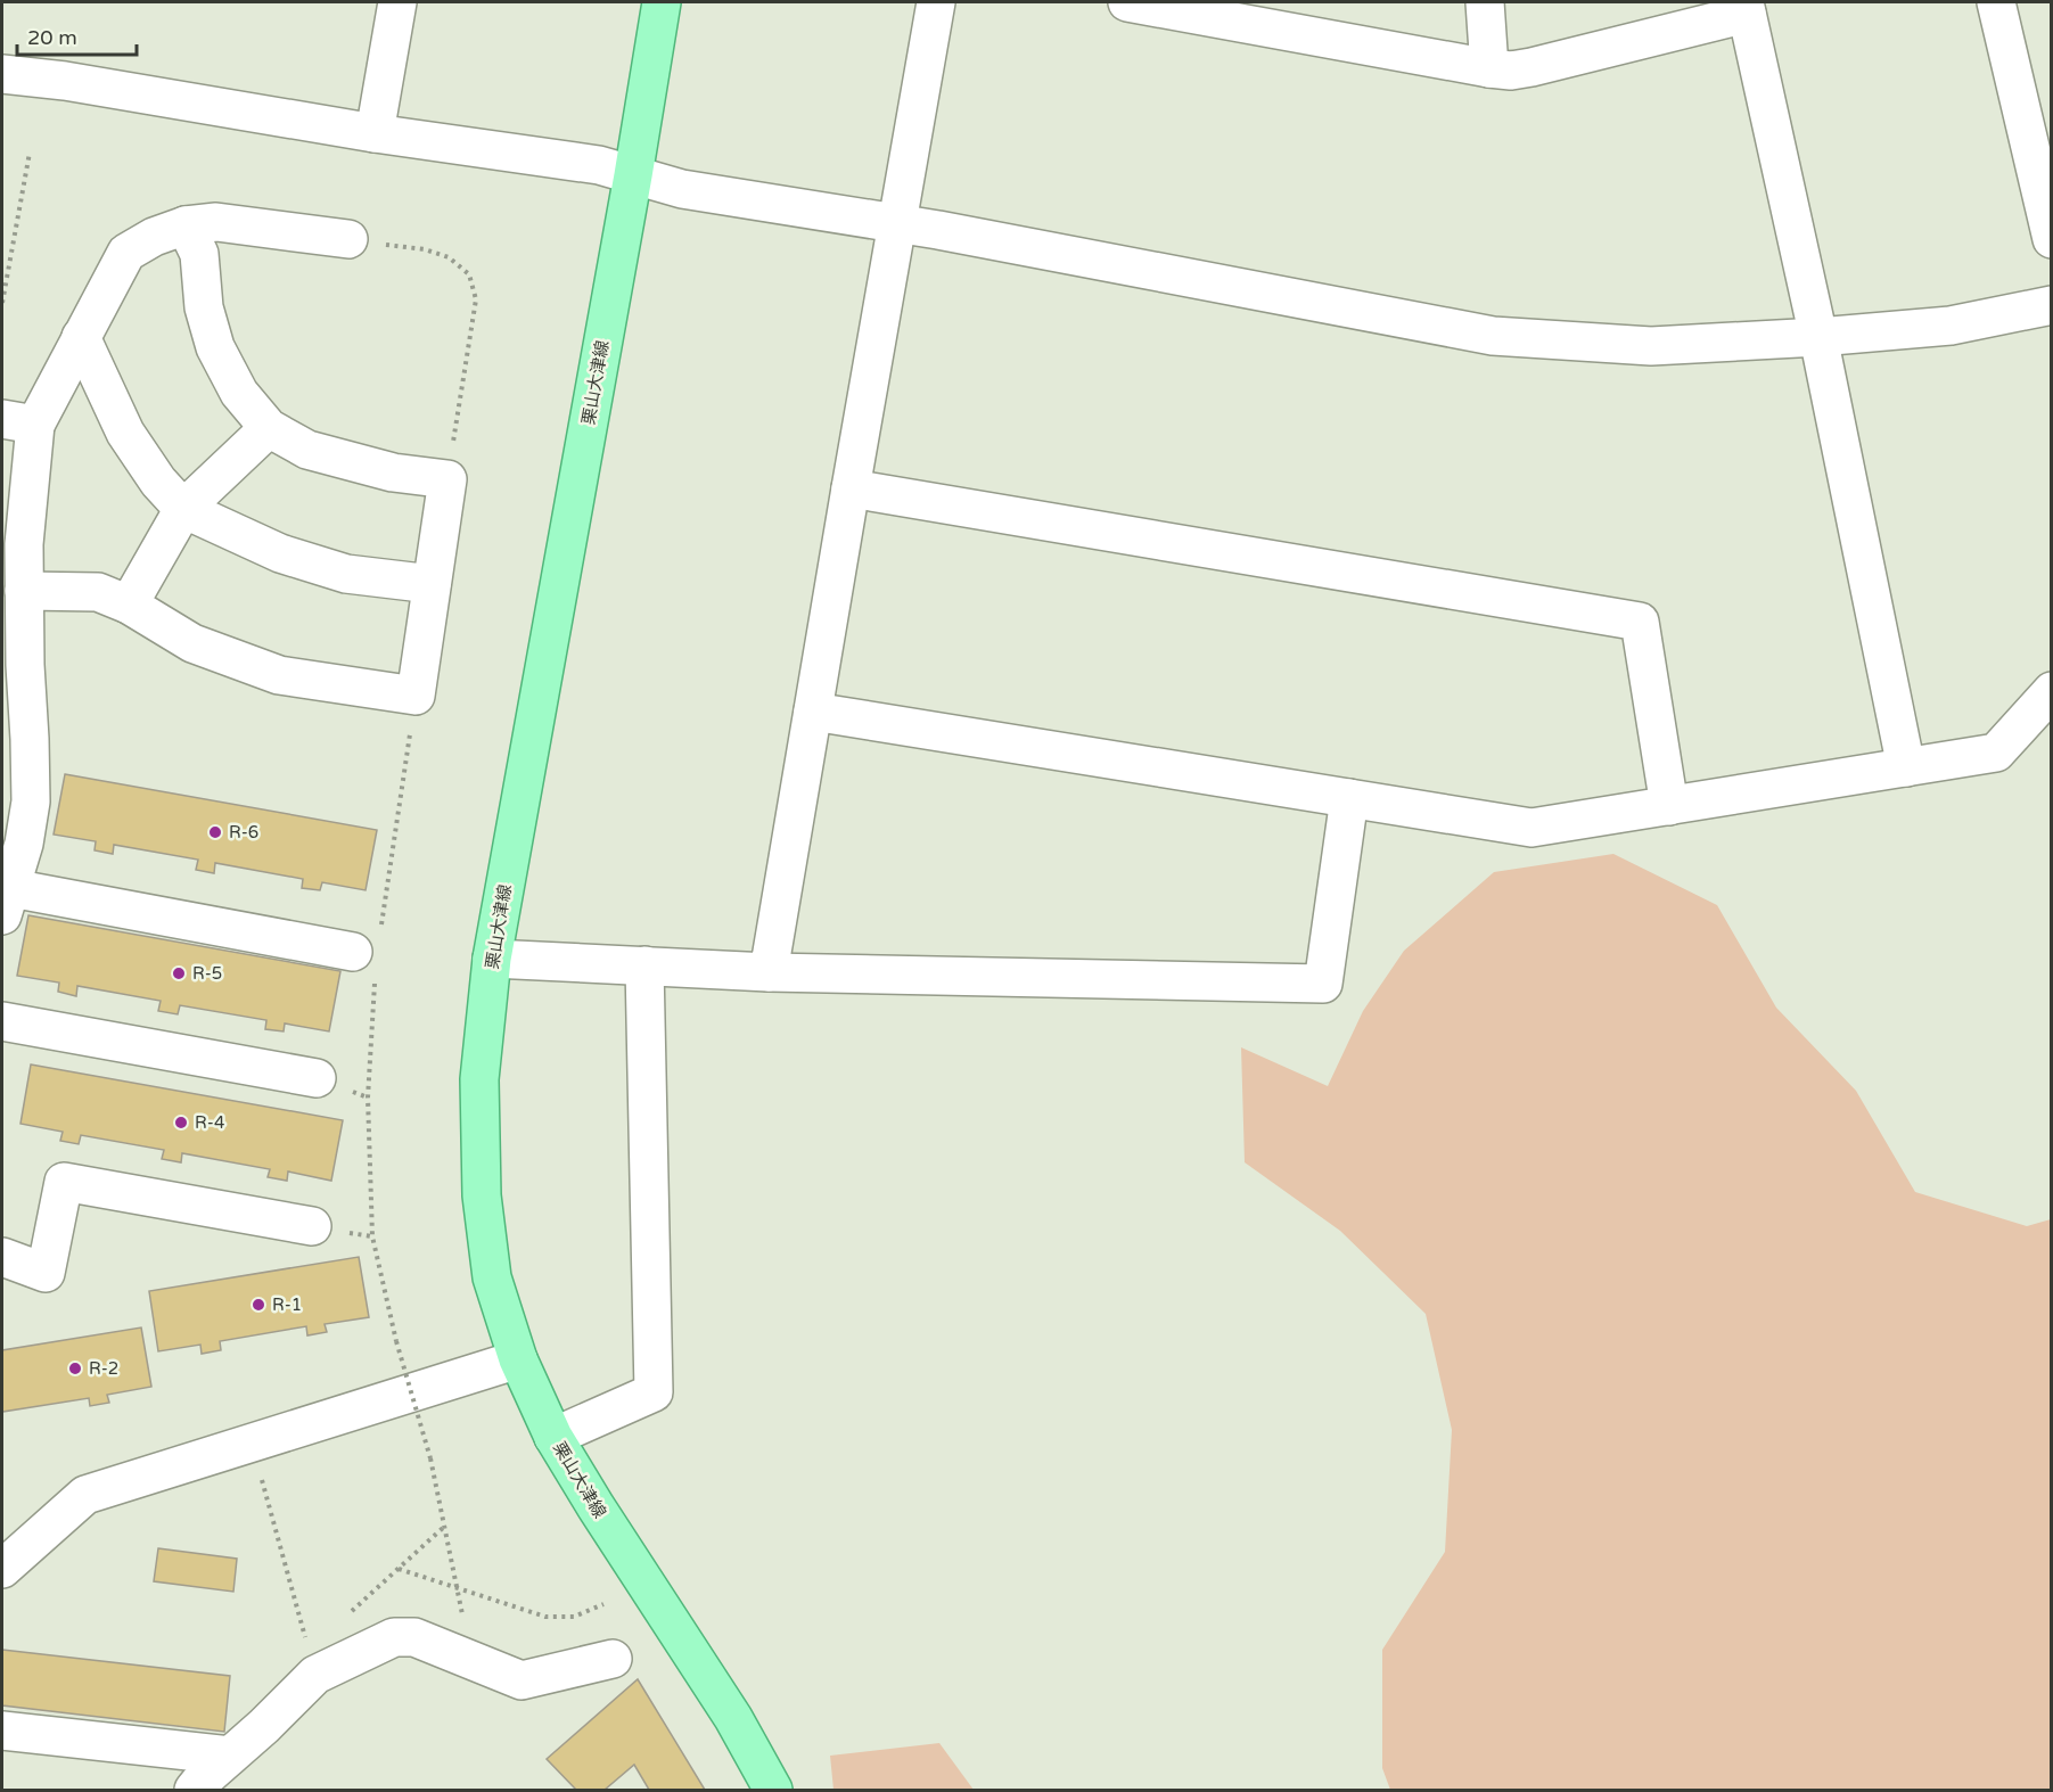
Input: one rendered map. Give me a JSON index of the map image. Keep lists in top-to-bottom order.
{
  "streets": {
    "main road": ["栗山大津線"]
  },
  "places": [
    "R-6",
    "R-5",
    "R-4",
    "R-1",
    "R-2"
  ],
  "scale_bar": "20 m"
}
